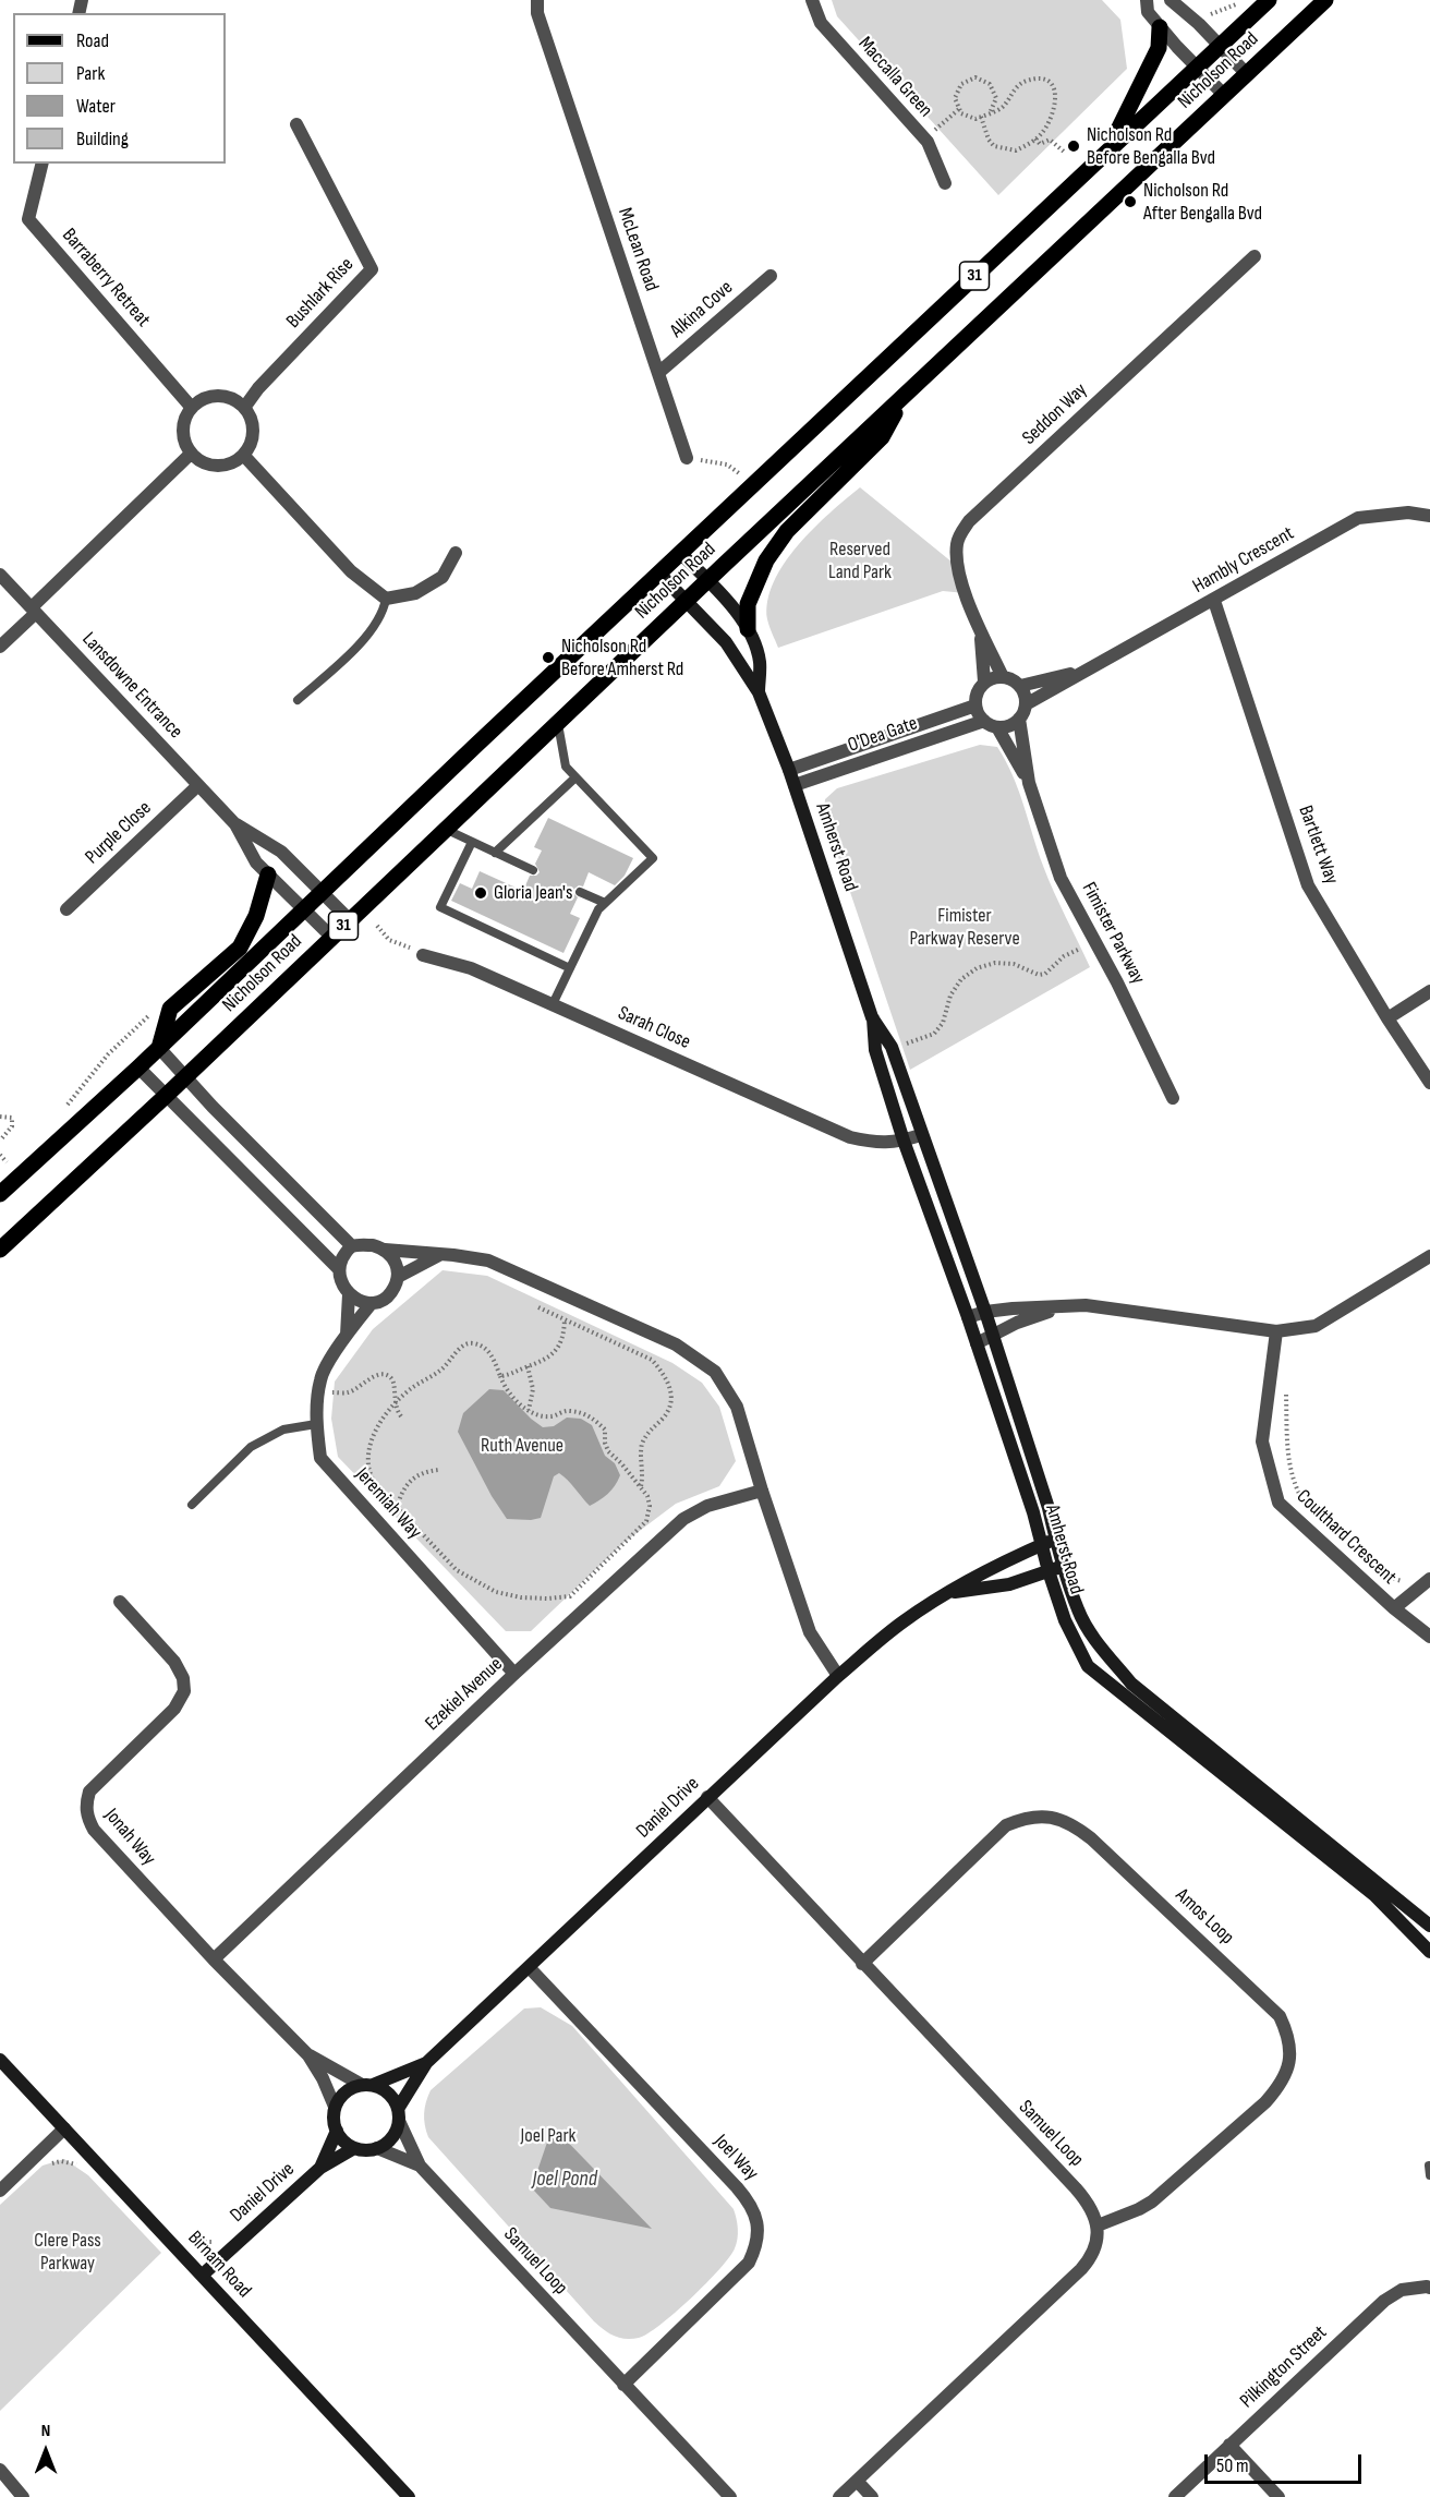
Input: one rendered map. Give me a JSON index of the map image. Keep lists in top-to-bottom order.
{
  "streets": {
    "main road": [
      "Nicholson Road",
      "31",
      "Amherst Road",
      "Daniel Drive",
      "Birnam Road"
    ],
    "street": [
      "Maccalla Green",
      "McLean Road",
      "Barraberry Retreat",
      "Bushlark Rise",
      "Alkina Cove",
      "Seddon Way",
      "Hambly Crescent",
      "Lansdowne Entrance",
      "O'Dea Gate",
      "Purple Close",
      "Bartlett Way",
      "Fimister Parkway",
      "Sarah Close",
      "Jeremiah Way",
      "Coulthard Crescent",
      "Ezekiel Avenue",
      "Jonah Way",
      "Amos Loop",
      "Samuel Loop",
      "Joel Way",
      "Pilkington Street"
    ]
  },
  "crossings": [
    ["Nicholson Road", "Lansdowne Entrance"],
    ["Nicholson Road", "Amherst Road"],
    ["McLean Road", "Alkina Cove"],
    ["Barraberry Retreat", "Bushlark Rise"],
    ["Seddon Way", "Hambly Crescent"],
    ["Seddon Way", "O'Dea Gate"],
    ["Seddon Way", "Fimister Parkway"],
    ["Hambly Crescent", "O'Dea Gate"],
    ["Hambly Crescent", "Bartlett Way"],
    ["Hambly Crescent", "Fimister Parkway"],
    ["Lansdowne Entrance", "Purple Close"],
    ["O'Dea Gate", "Amherst Road"],
    ["O'Dea Gate", "Fimister Parkway"],
    ["Amherst Road", "Sarah Close"],
    ["Amherst Road", "Daniel Drive"],
    ["Jeremiah Way", "Ezekiel Avenue"],
    ["Ezekiel Avenue", "Jonah Way"],
    ["Daniel Drive", "Jonah Way"],
    ["Daniel Drive", "Samuel Loop"],
    ["Daniel Drive", "Joel Way"],
    ["Daniel Drive", "Birnam Road"],
    ["Jonah Way", "Samuel Loop"],
    ["Amos Loop", "Samuel Loop"],
    ["Samuel Loop", "Joel Way"]
  ],
  "water": ["Joel Pond"],
  "parks": [
    "Reserved Land Park",
    "Fimister Parkway Reserve",
    "Ruth Avenue",
    "Joel Park",
    "Clere Pass Parkway"
  ],
  "places": [
    "Nicholson Rd Before Bengalla Bvd",
    "Nicholson Rd After Bengalla Bvd",
    "Nicholson Rd Before Amherst Rd",
    "Gloria Jean's"
  ],
  "legend": [
    "Road",
    "Park",
    "Water",
    "Building"
  ],
  "scale_bar": "50 m",
  "north": "top"
}
